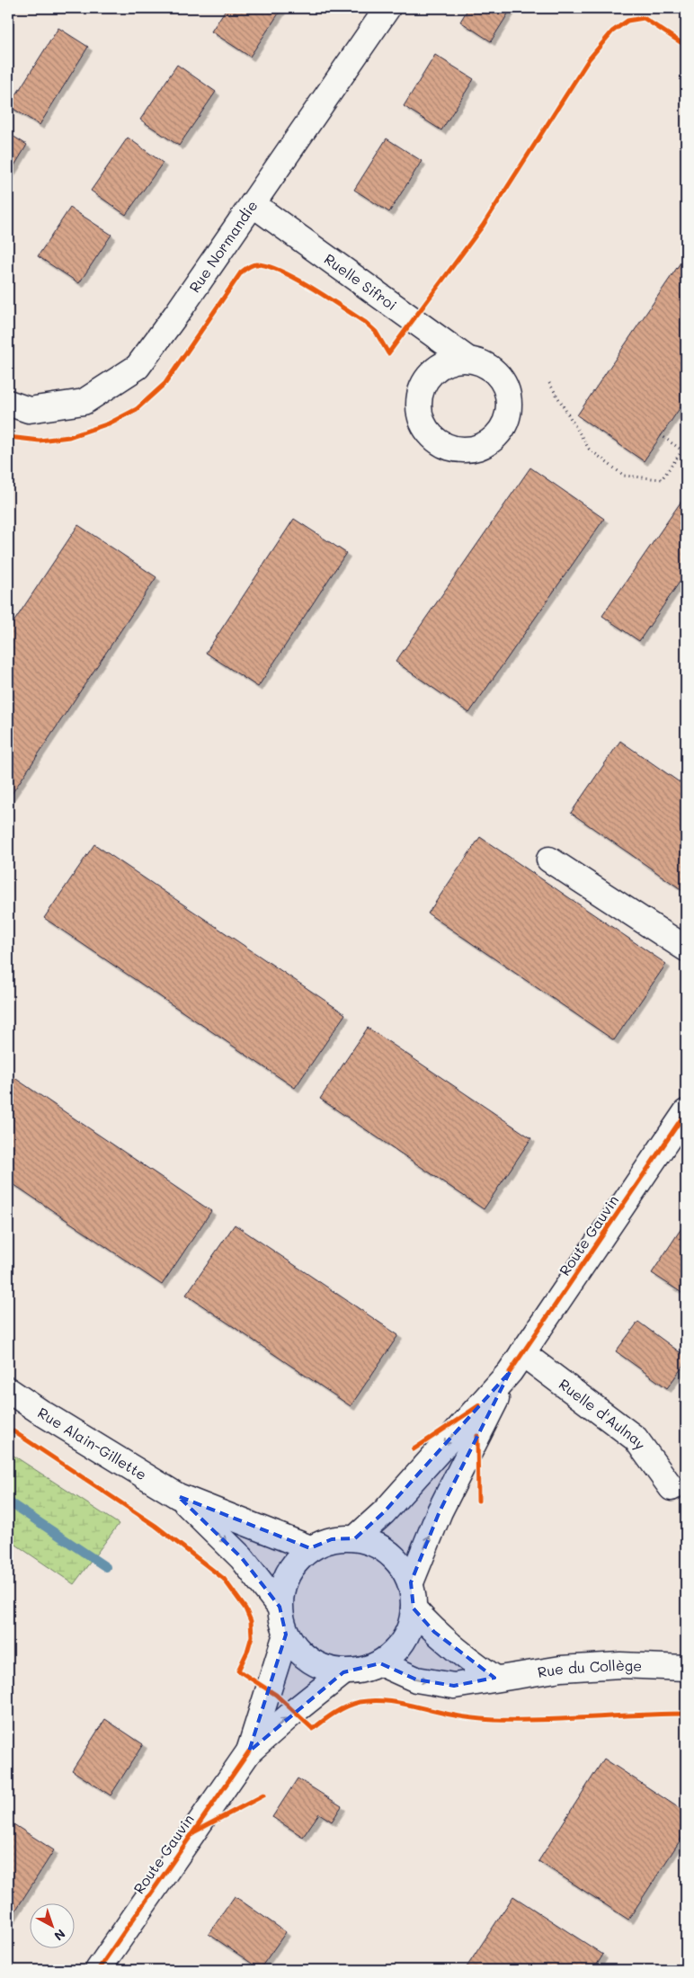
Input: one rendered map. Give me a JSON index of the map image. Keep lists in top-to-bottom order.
{
  "streets": {
    "street": [
      "Rue Normandie",
      "Ruelle Sifroi",
      "Route Gauvin",
      "Ruelle d'Aulnay",
      "Rue Alain-Gillette",
      "Rue du Collège"
    ]
  },
  "crossings": [
    ["Rue Normandie", "Ruelle Sifroi"],
    ["Route Gauvin", "Ruelle d'Aulnay"],
    ["Route Gauvin", "Rue Alain-Gillette"],
    ["Route Gauvin", "Rue du Collège"],
    ["Rue Alain-Gillette", "Rue du Collège"]
  ],
  "one_way": ["Rue du Collège"],
  "north": "bottom right"
}
